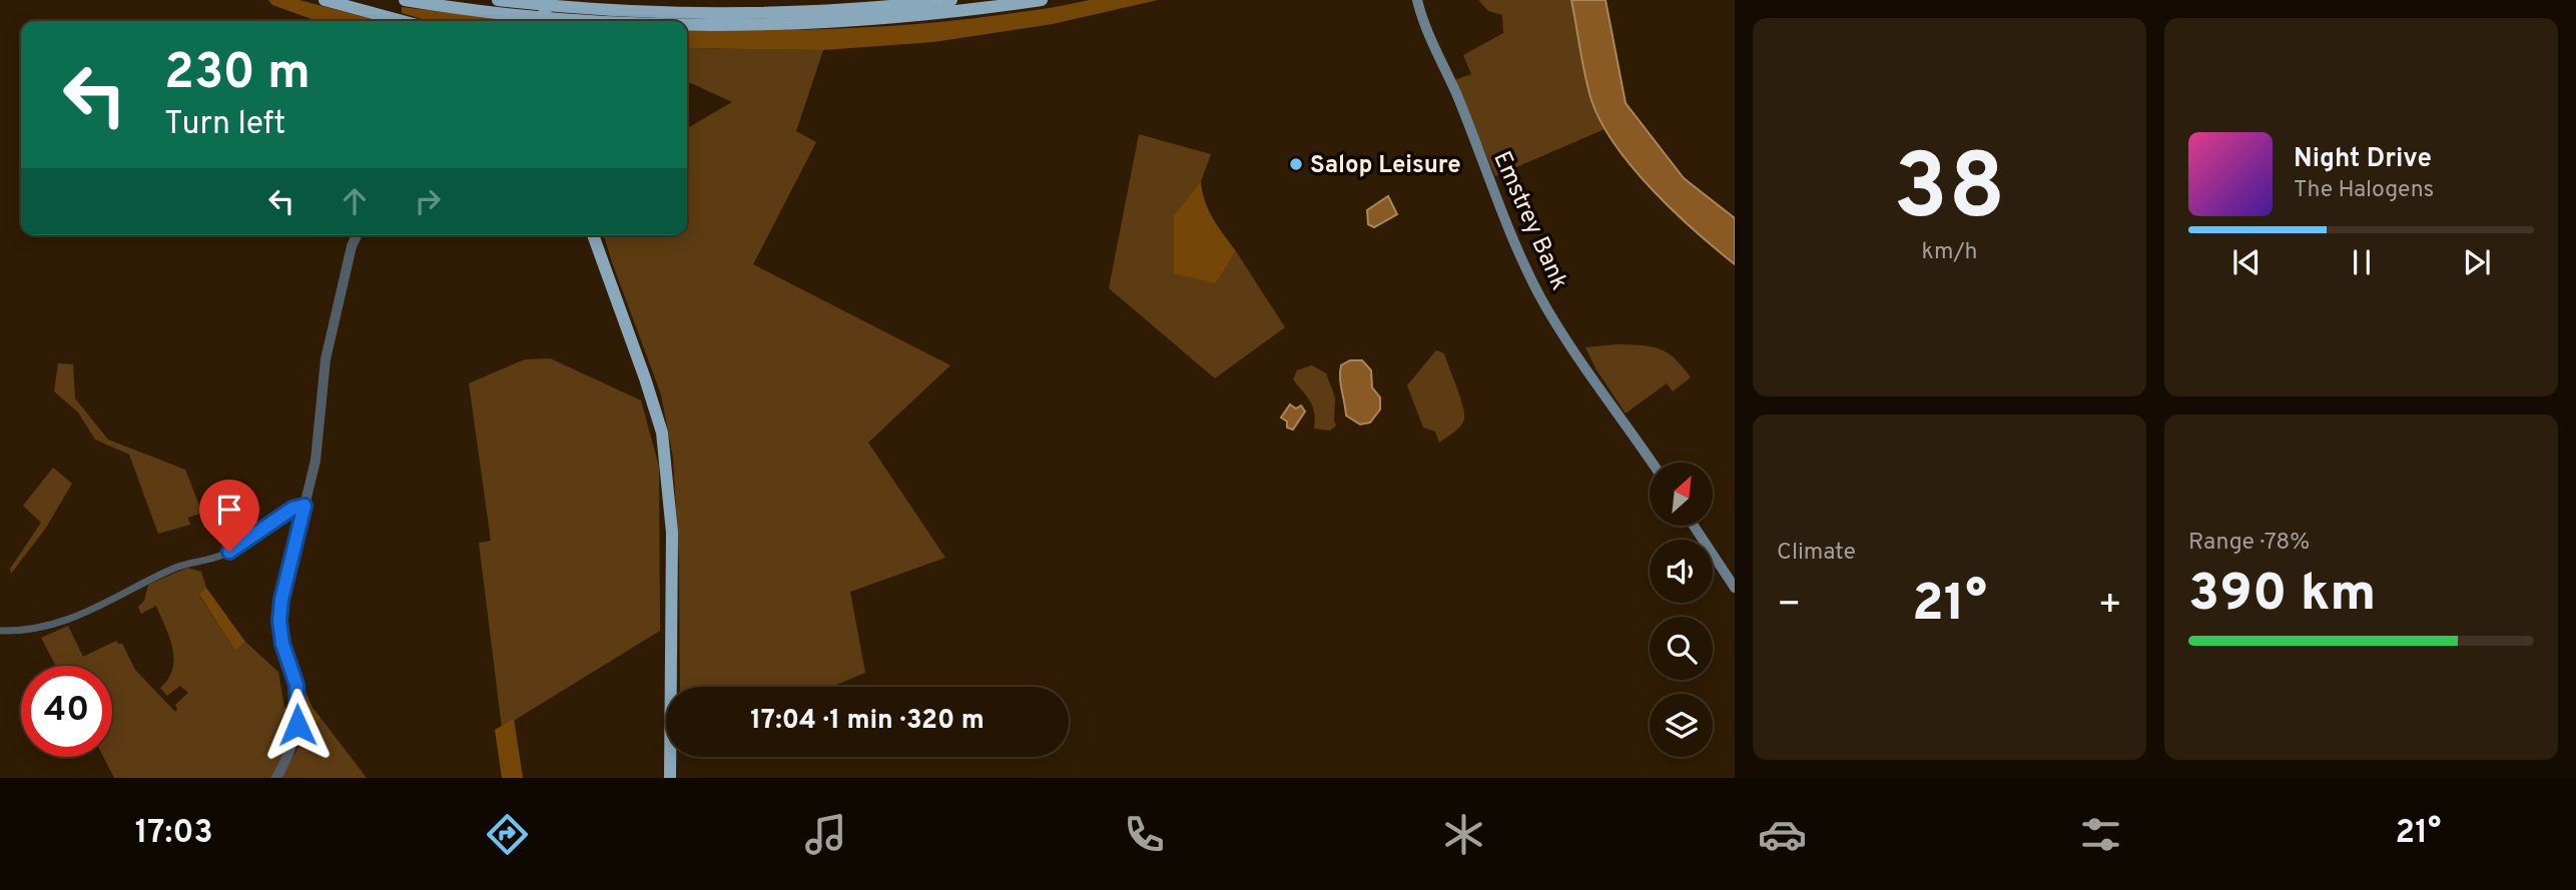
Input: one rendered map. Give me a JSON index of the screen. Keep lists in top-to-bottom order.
{
  "streets": {
    "main road": ["Emstrey Bank"]
  },
  "places": ["Salop Leisure"],
  "north": "top right",
  "page": {
    "tile": [
      ["38", "km/h"],
      "Climate",
      ["Range · 78%", "390 km"]
    ],
    "turn": ["230 m", "Turn left"],
    "song": ["Night Drive", "The Halogens"],
    "heat": ["−", "21°", "+"],
    "limit": "40",
    "trip": "17:04 · 1 min · 320 m",
    "tabs": ["17:03", "21°"]
  }
}
